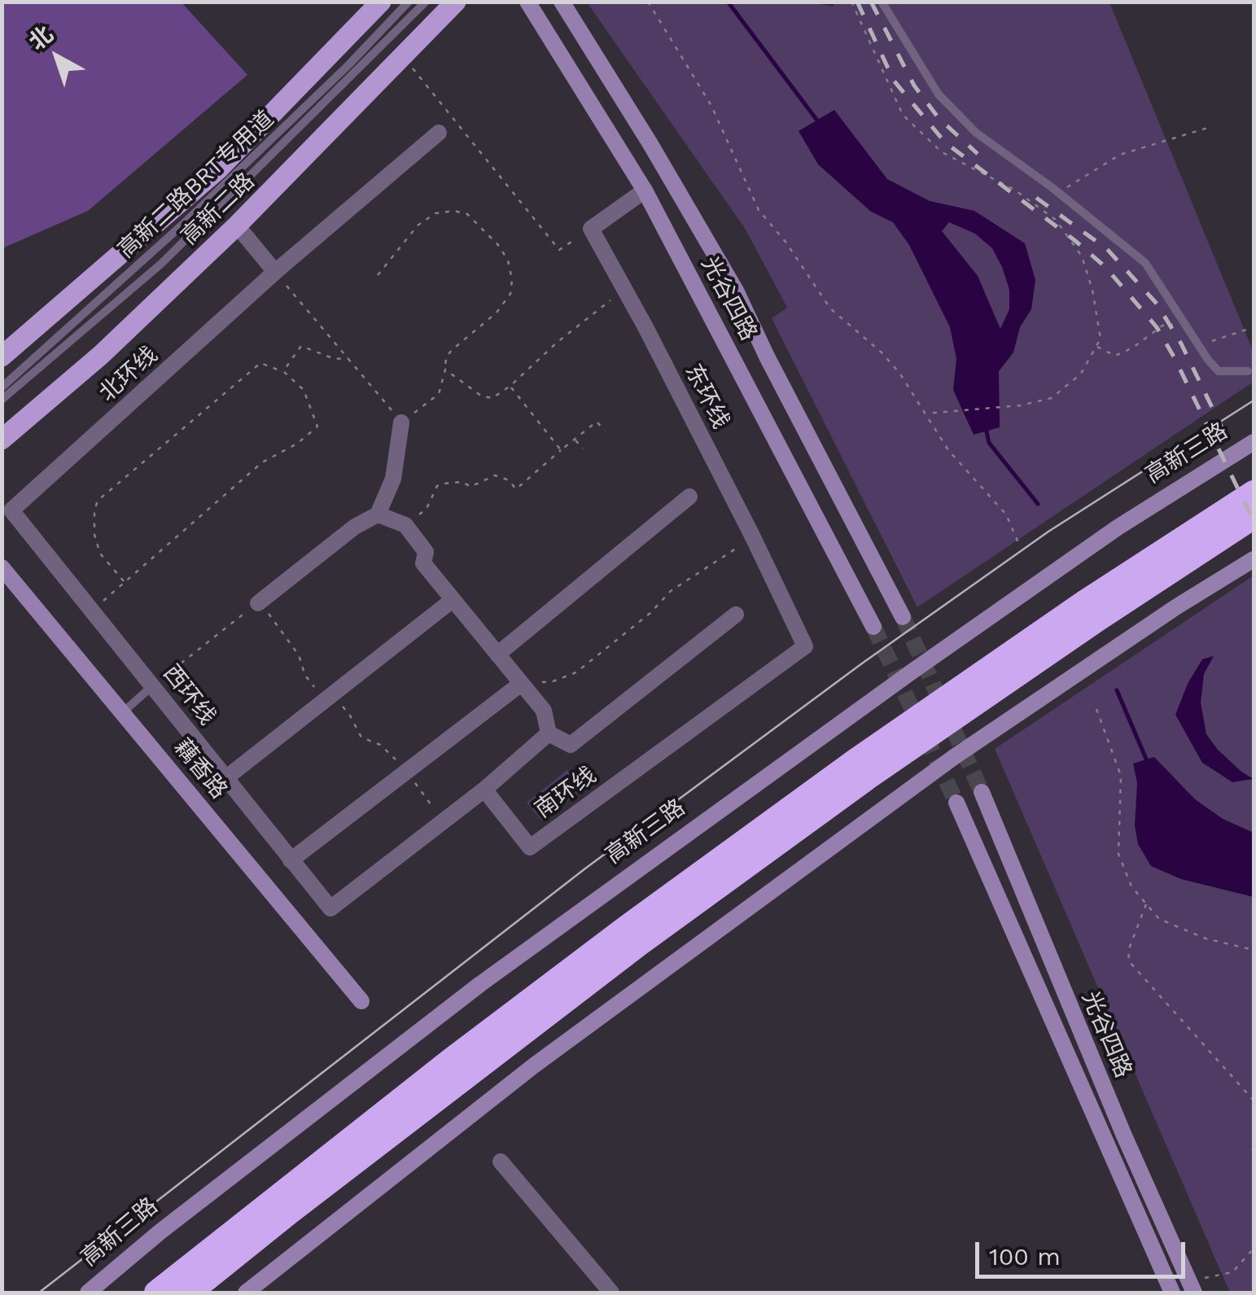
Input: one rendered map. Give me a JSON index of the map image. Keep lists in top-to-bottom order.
{
  "streets": {
    "main road": [
      "高新二路",
      "光谷四路",
      "高新三路",
      "藕香路"
    ],
    "street": [
      "北环线",
      "东环线",
      "西环线",
      "南环线"
    ],
    "lane": ["高新二路BRT专用道"]
  },
  "crossings": [
    ["北环线", "西环线"],
    ["东环线", "南环线"]
  ],
  "scale_bar": "100 m",
  "north": "top left"
}
